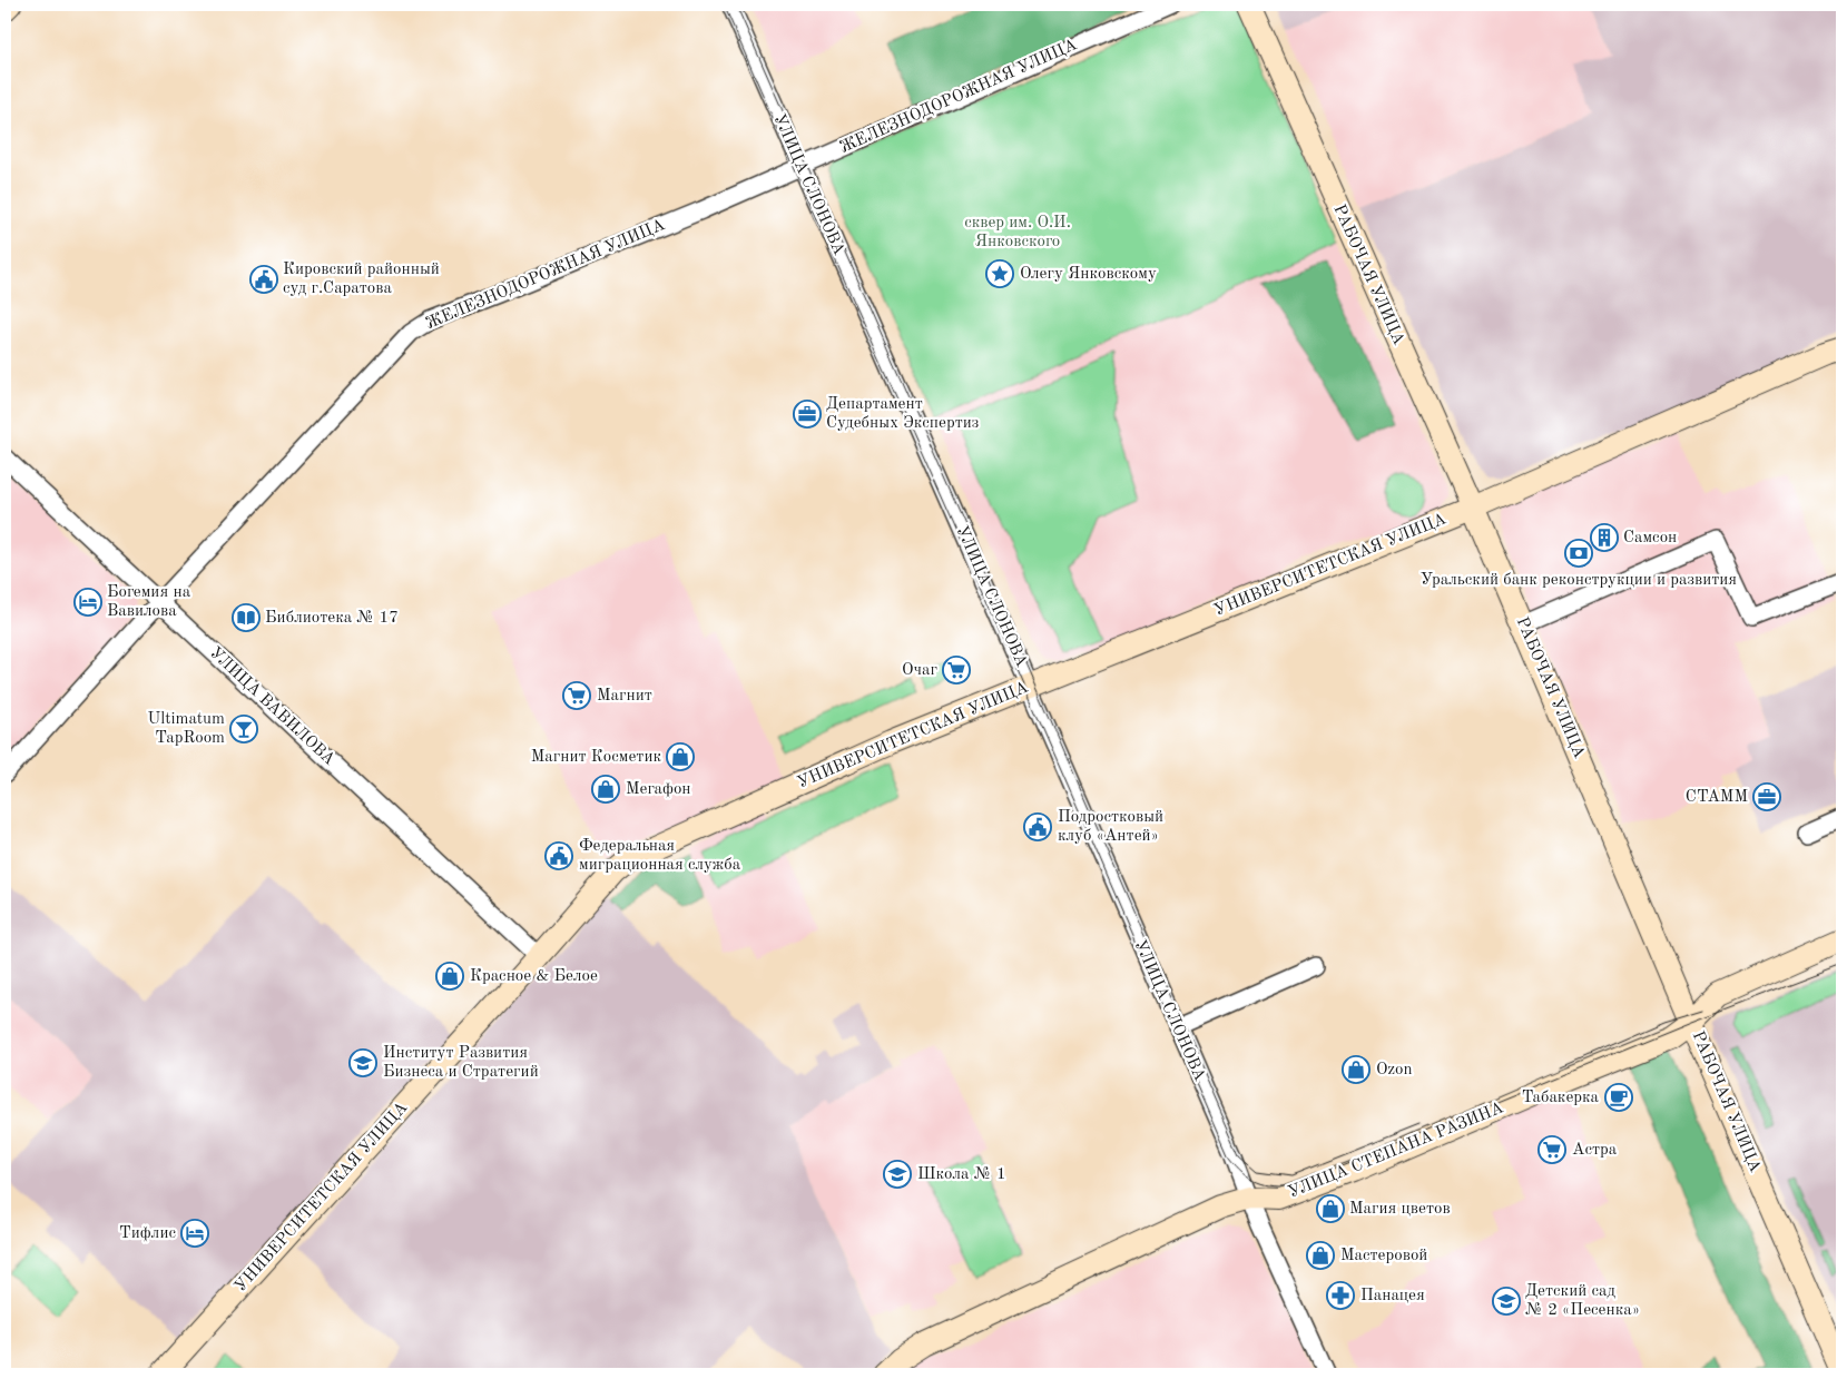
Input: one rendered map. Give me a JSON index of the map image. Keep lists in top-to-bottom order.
{
  "streets": {
    "main road": ["РАБОЧАЯ УЛИЦА", "УНИВЕРСИТЕТСКАЯ УЛИЦА", "УЛИЦА СТЕПАНА РАЗИНА"],
    "street": ["ЖЕЛЕЗНОДОРОЖНАЯ УЛИЦА", "УЛИЦА СЛОНОВА", "УЛИЦА ВАВИЛОВА"]
  },
  "crossings": [
    ["ЖЕЛЕЗНОДОРОЖНАЯ УЛИЦА", "УЛИЦА СЛОНОВА"],
    ["ЖЕЛЕЗНОДОРОЖНАЯ УЛИЦА", "УЛИЦА ВАВИЛОВА"],
    ["УЛИЦА СЛОНОВА", "УНИВЕРСИТЕТСКАЯ УЛИЦА"],
    ["УЛИЦА СЛОНОВА", "УЛИЦА СТЕПАНА РАЗИНА"],
    ["РАБОЧАЯ УЛИЦА", "УНИВЕРСИТЕТСКАЯ УЛИЦА"],
    ["РАБОЧАЯ УЛИЦА", "УЛИЦА СТЕПАНА РАЗИНА"],
    ["УНИВЕРСИТЕТСКАЯ УЛИЦА", "УЛИЦА ВАВИЛОВА"]
  ],
  "parks": ["сквер им. О.И. Янковского"],
  "places": {
    "place": ["Олегу Янковскому"],
    "public building": ["Кировский районный суд г.Саратова", "Подростковый клуб «Антей»", "Федеральная миграционная служба"],
    "office": ["Департамент Судебных Экспертиз", "СТАММ"],
    "building": ["Самсон"],
    "bank": ["Уральский банк реконструкции и развития"],
    "hotel": ["Богемия на Вавилова", "Тифлис"],
    "library": ["Библиотека № 17"],
    "supermarket": ["Очаг", "Магнит", "Астра"],
    "bar": ["Ultimatum TapRoom"],
    "shop": [
      "Магнит Косметик",
      "Мегафон",
      "Красное & Белое",
      "Ozon",
      "Магия цветов",
      "Мастеровой"
    ],
    "school or university": ["Институт Развития Бизнеса и Стратегий", "Школа № 1", "Детский сад № 2 «Песенка»"],
    "cafe": ["Табакерка"],
    "pharmacy": ["Панацея"]
  }
}
